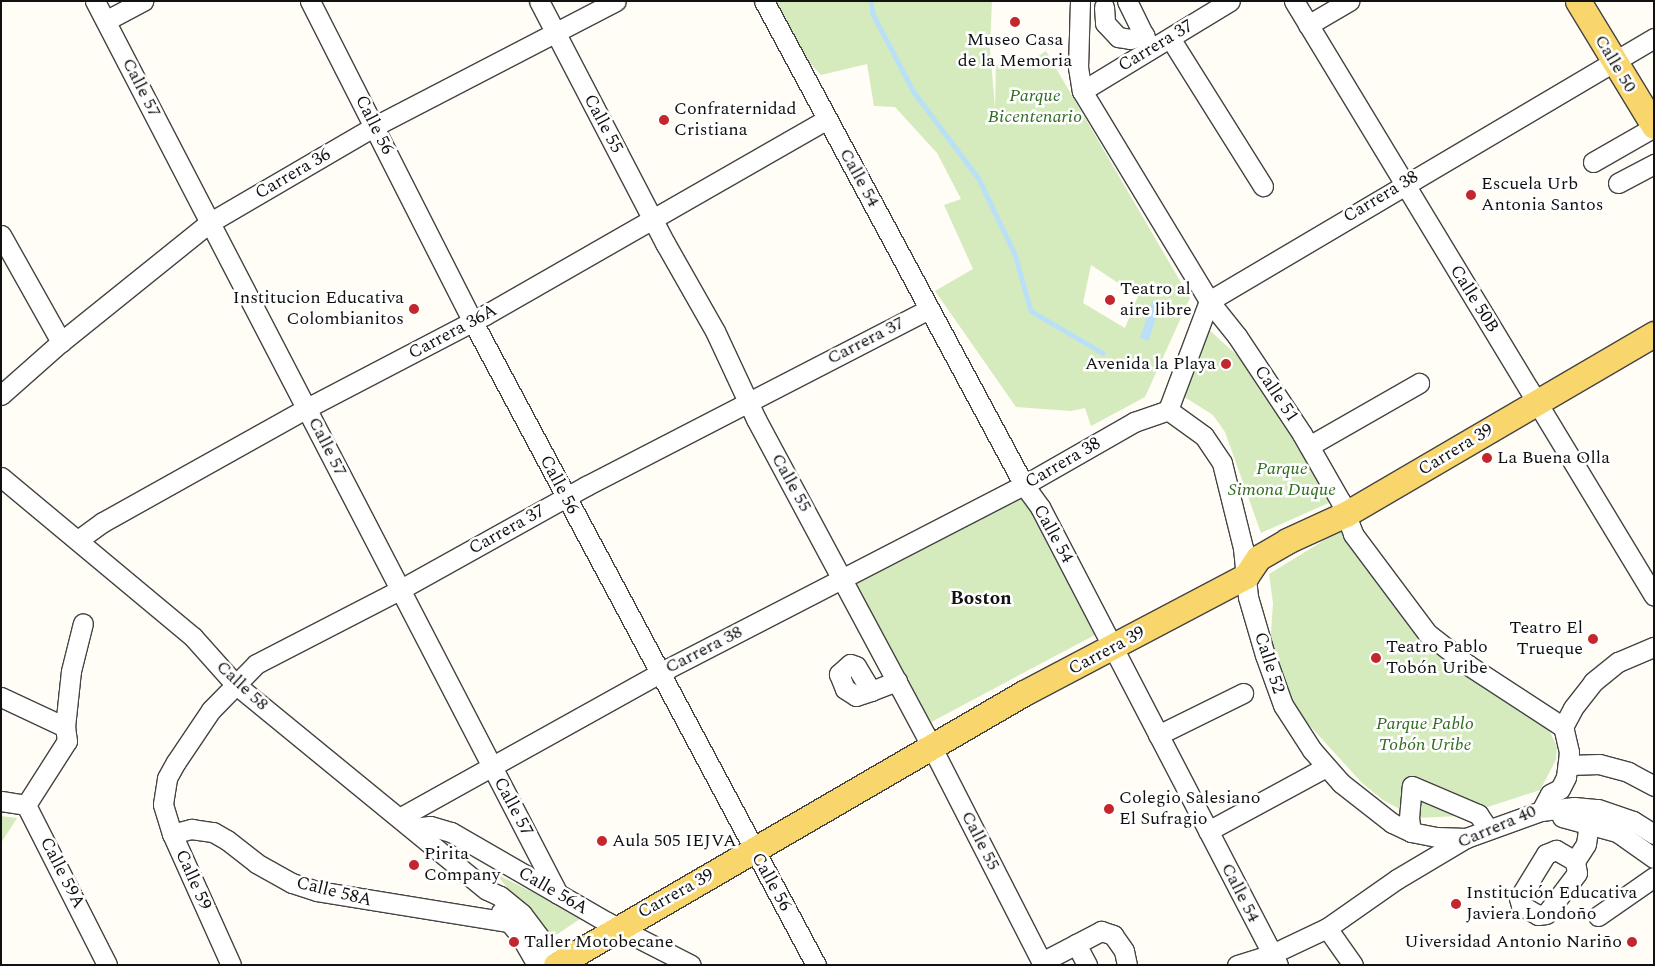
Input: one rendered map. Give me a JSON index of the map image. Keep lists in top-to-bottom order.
{
  "streets": {
    "main road": ["Calle 50", "Carrera 39"],
    "street": [
      "Carrera 37",
      "Calle 57",
      "Calle 55",
      "Calle 56",
      "Carrera 36",
      "Calle 54",
      "Carrera 38",
      "Calle 50B",
      "Carrera 36A",
      "Calle 51",
      "Calle 52",
      "Calle 58",
      "Carrera 40",
      "Calle 59A",
      "Calle 59",
      "Calle 56A",
      "Calle 58A"
    ]
  },
  "crossings": [
    ["Carrera 37", "Calle 57"],
    ["Carrera 37", "Calle 55"],
    ["Carrera 37", "Calle 56"],
    ["Carrera 37", "Calle 54"],
    ["Carrera 37", "Calle 51"],
    ["Carrera 37", "Calle 58"],
    ["Carrera 37", "Calle 59"],
    ["Calle 50", "Carrera 38"],
    ["Calle 57", "Carrera 36"],
    ["Calle 57", "Carrera 38"],
    ["Calle 57", "Carrera 36A"],
    ["Calle 57", "Calle 56A"],
    ["Calle 55", "Carrera 36"],
    ["Calle 55", "Carrera 38"],
    ["Calle 55", "Carrera 36A"],
    ["Calle 55", "Carrera 39"],
    ["Calle 56", "Carrera 36"],
    ["Calle 56", "Carrera 38"],
    ["Calle 56", "Carrera 36A"],
    ["Calle 56", "Carrera 39"],
    ["Calle 54", "Carrera 38"],
    ["Calle 54", "Carrera 36A"],
    ["Calle 54", "Carrera 39"],
    ["Calle 54", "Carrera 40"],
    ["Carrera 38", "Calle 50B"],
    ["Carrera 38", "Calle 51"],
    ["Carrera 38", "Calle 52"],
    ["Carrera 38", "Calle 58"],
    ["Carrera 38", "Calle 56A"],
    ["Calle 50B", "Carrera 39"],
    ["Carrera 36A", "Calle 58"],
    ["Calle 51", "Carrera 39"],
    ["Calle 51", "Carrera 40"],
    ["Carrera 39", "Calle 52"],
    ["Carrera 39", "Calle 58"],
    ["Carrera 39", "Calle 56A"],
    ["Calle 52", "Carrera 40"],
    ["Calle 58", "Calle 56A"],
    ["Calle 58", "Calle 58A"],
    ["Calle 59", "Calle 58A"]
  ],
  "districts": ["Boston"],
  "parks": ["Parque Bicentenario", "Parque Simona Duque", "Parque Pablo Tobón Uribe"],
  "places": [
    "Museo Casa de la Memoria",
    "Confraternidad Cristiana",
    "Escuela Urb Antonia Santos",
    "Teatro al aire libre",
    "Institucion Educativa Colombianitos",
    "Avenida la Playa",
    "La Buena Olla",
    "Teatro El Trueque",
    "Teatro Pablo Tobón Uribe",
    "Colegio Salesiano El Sufragio",
    "Aula 505 IEJVA",
    "Pirita Company",
    "Institución Educativa Javiera Londoño",
    "Taller Motobecane",
    "Uiversidad Antonio Nariño"
  ]
}
